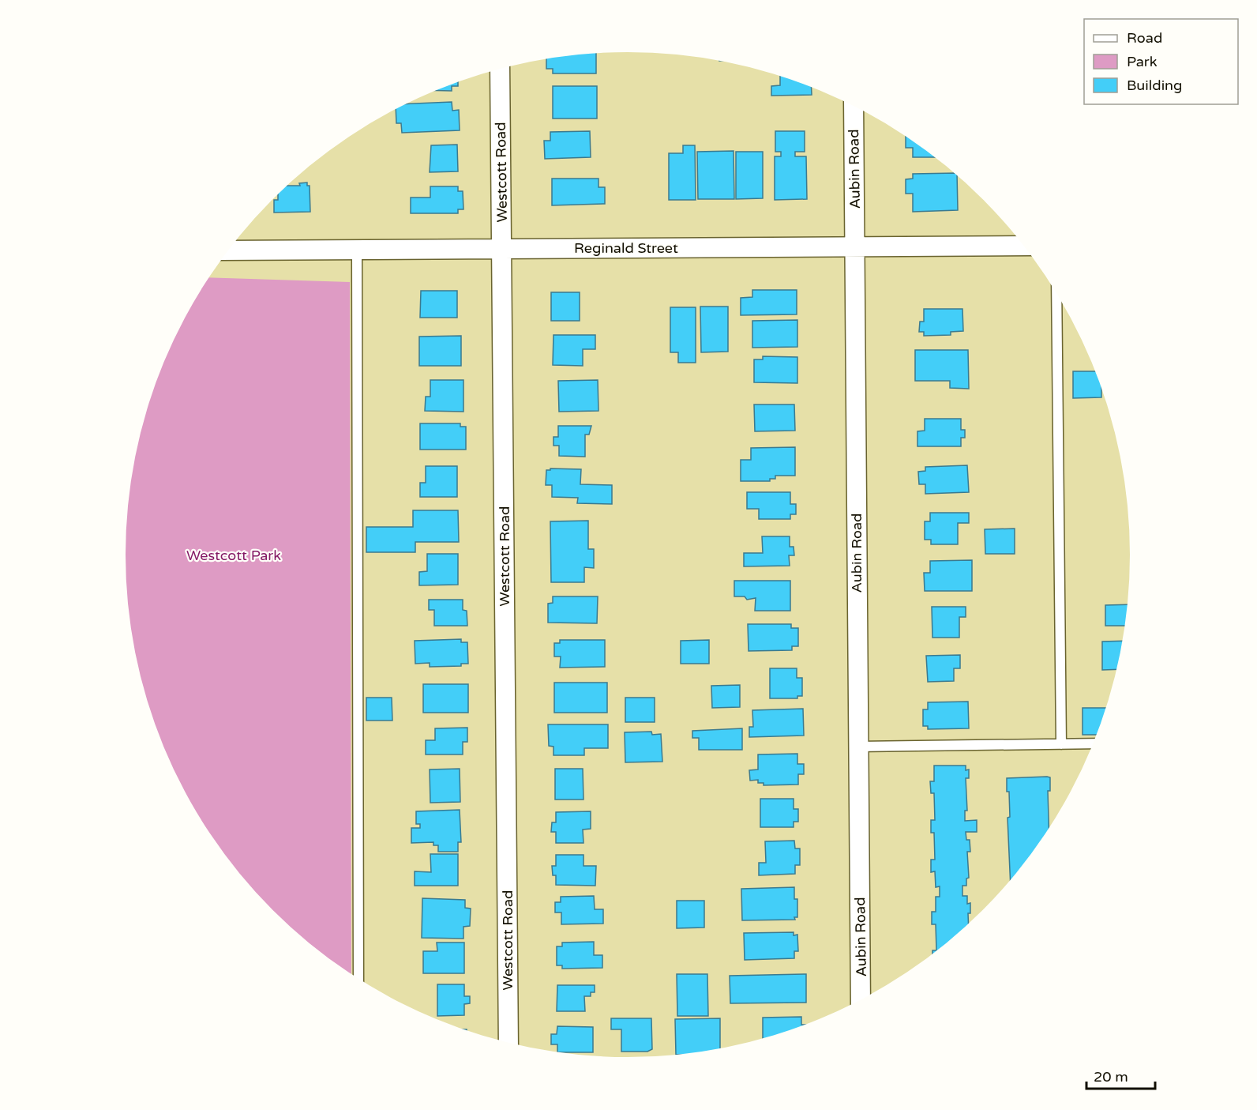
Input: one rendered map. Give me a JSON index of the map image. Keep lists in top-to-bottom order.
{
  "streets": {
    "street": ["Aubin Road", "Westcott Road", "Reginald Street"]
  },
  "crossings": [
    ["Aubin Road", "Reginald Street"],
    ["Westcott Road", "Reginald Street"]
  ],
  "parks": ["Westcott Park"],
  "legend": ["Road", "Park", "Building"],
  "scale_bar": "20 m"
}
